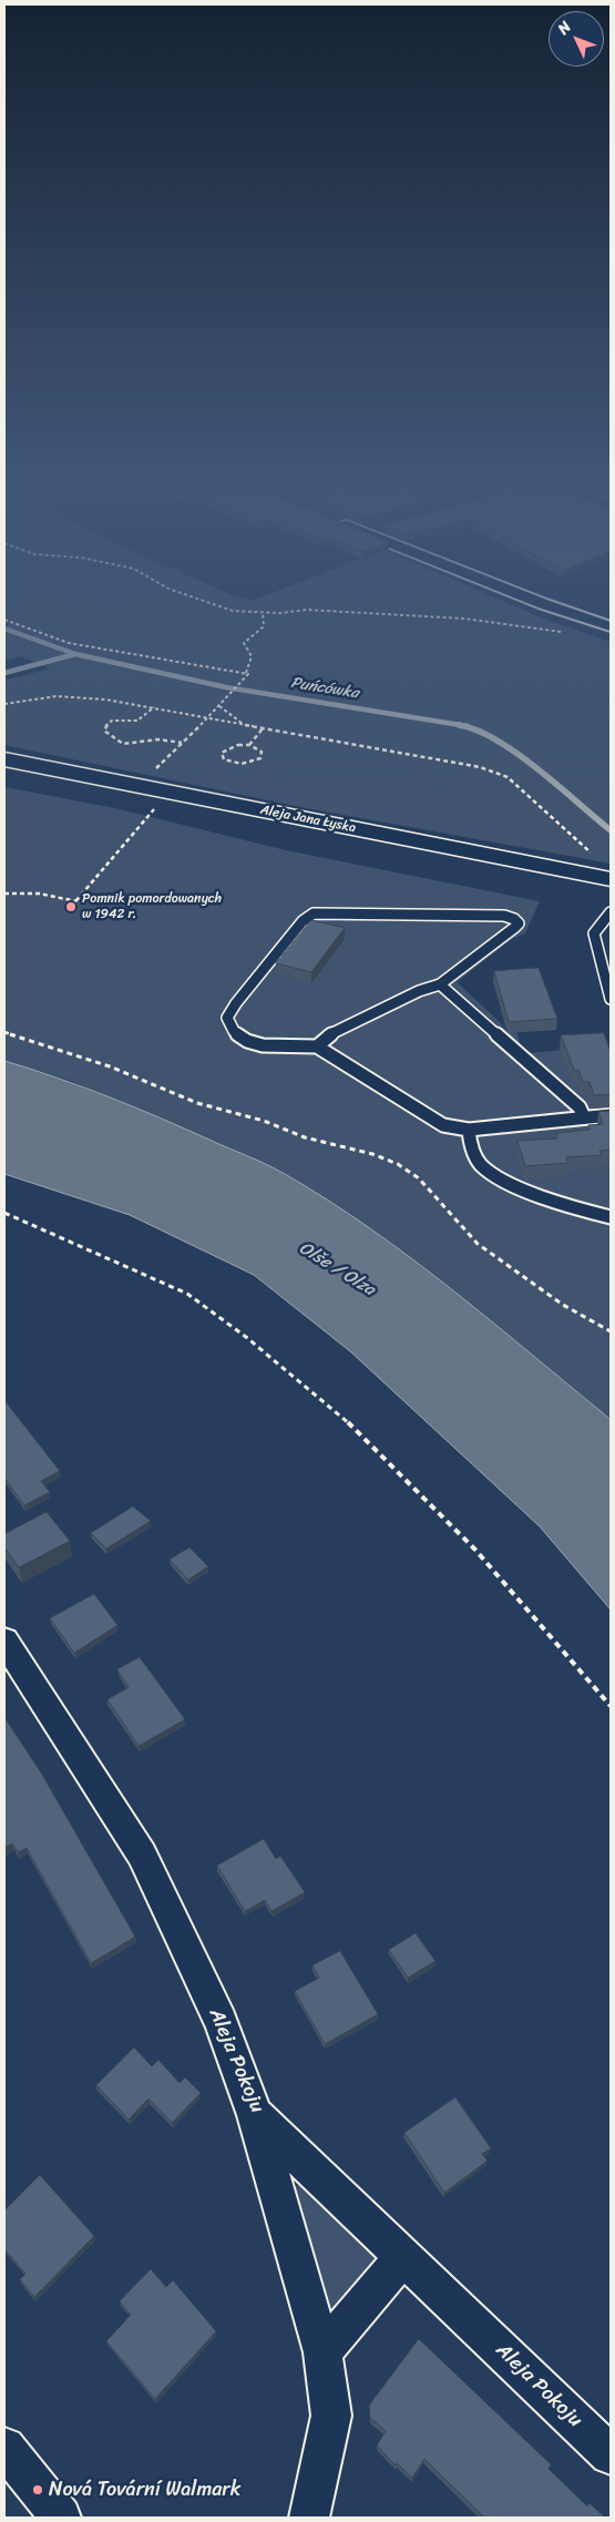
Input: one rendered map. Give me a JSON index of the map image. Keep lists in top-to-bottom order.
{
  "streets": {
    "street": ["Aleja Jana Łyska", "Aleja Pokoju"]
  },
  "water": ["Puńcówka", "Olše / Olza"],
  "places": ["Pomnik pomordowanych w 1942 r.", "Nová Tovární Walmark"],
  "north": "top left"
}
